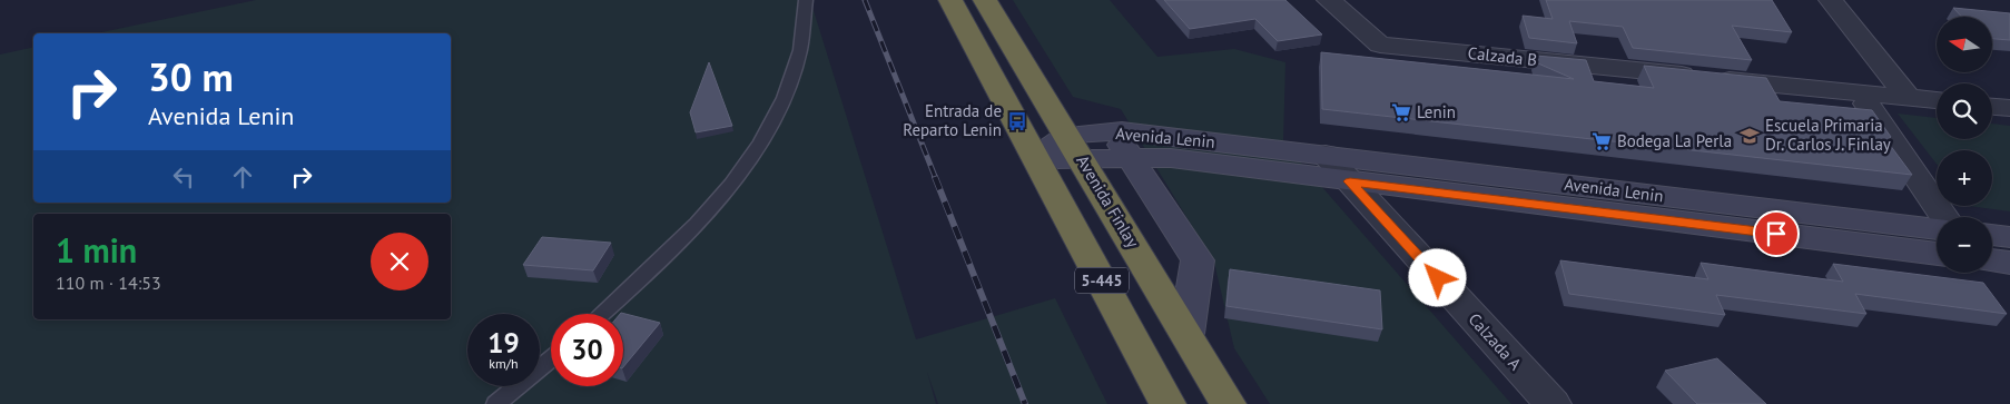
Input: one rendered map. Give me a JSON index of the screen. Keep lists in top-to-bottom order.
{
  "streets": {
    "highway": ["Avenida Finlay", "5-445"],
    "street": ["Calzada B", "Avenida Lenin", "Calzada A"]
  },
  "crossings": [
    ["Avenida Lenin", "Avenida Finlay"],
    ["Avenida Lenin", "5-445"],
    ["Avenida Lenin", "Calzada A"]
  ],
  "places": {
    "supermarket": ["Lenin", "Bodega La Perla"],
    "bus stop": ["Entrada de Reparto Lenin"],
    "school or university": ["Escuela Primaria Dr. Carlos J. Finlay"]
  },
  "north": "left",
  "page": {
    "map_buttons": ["+", "−"],
    "turn": ["30 m", "Avenida Lenin"],
    "heading": ["1 min", "110 m · 14:53"],
    "speed": "19 km/h",
    "limit": "30"
  }
}
